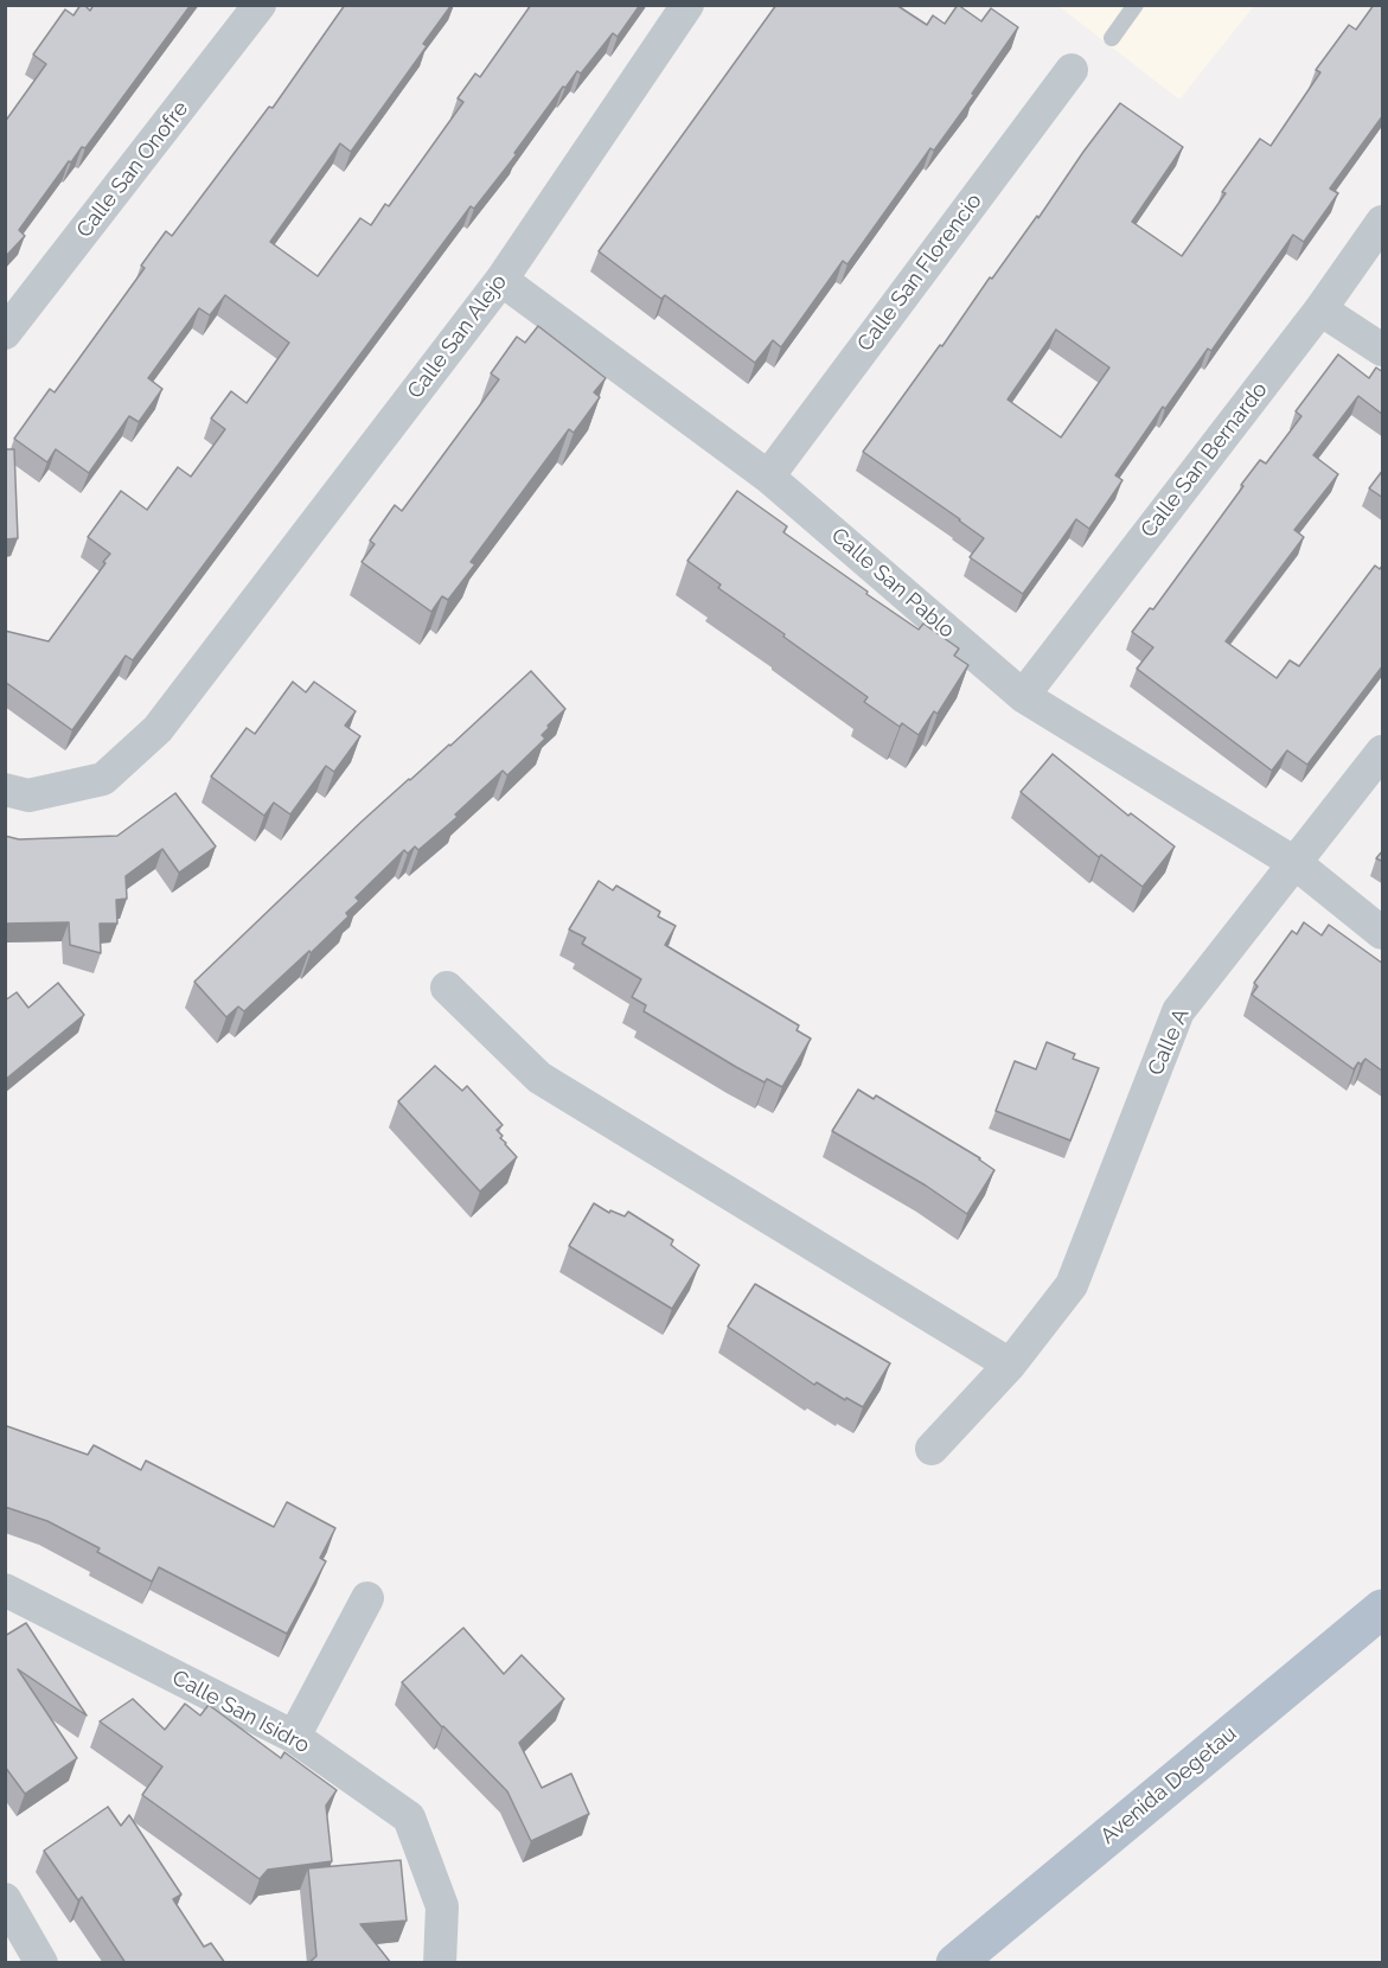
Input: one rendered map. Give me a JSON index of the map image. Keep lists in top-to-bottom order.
{
  "streets": {
    "main road": ["Avenida Degetau"],
    "street": [
      "Calle San Onofre",
      "Calle San Florencio",
      "Calle San Alejo",
      "Calle San Bernardo",
      "Calle San Pablo",
      "Calle A",
      "Calle San Isidro"
    ]
  },
  "crossings": [
    ["Calle San Florencio", "Calle San Pablo"],
    ["Calle San Alejo", "Calle San Pablo"],
    ["Calle San Bernardo", "Calle San Pablo"],
    ["Calle San Pablo", "Calle A"]
  ]
}
